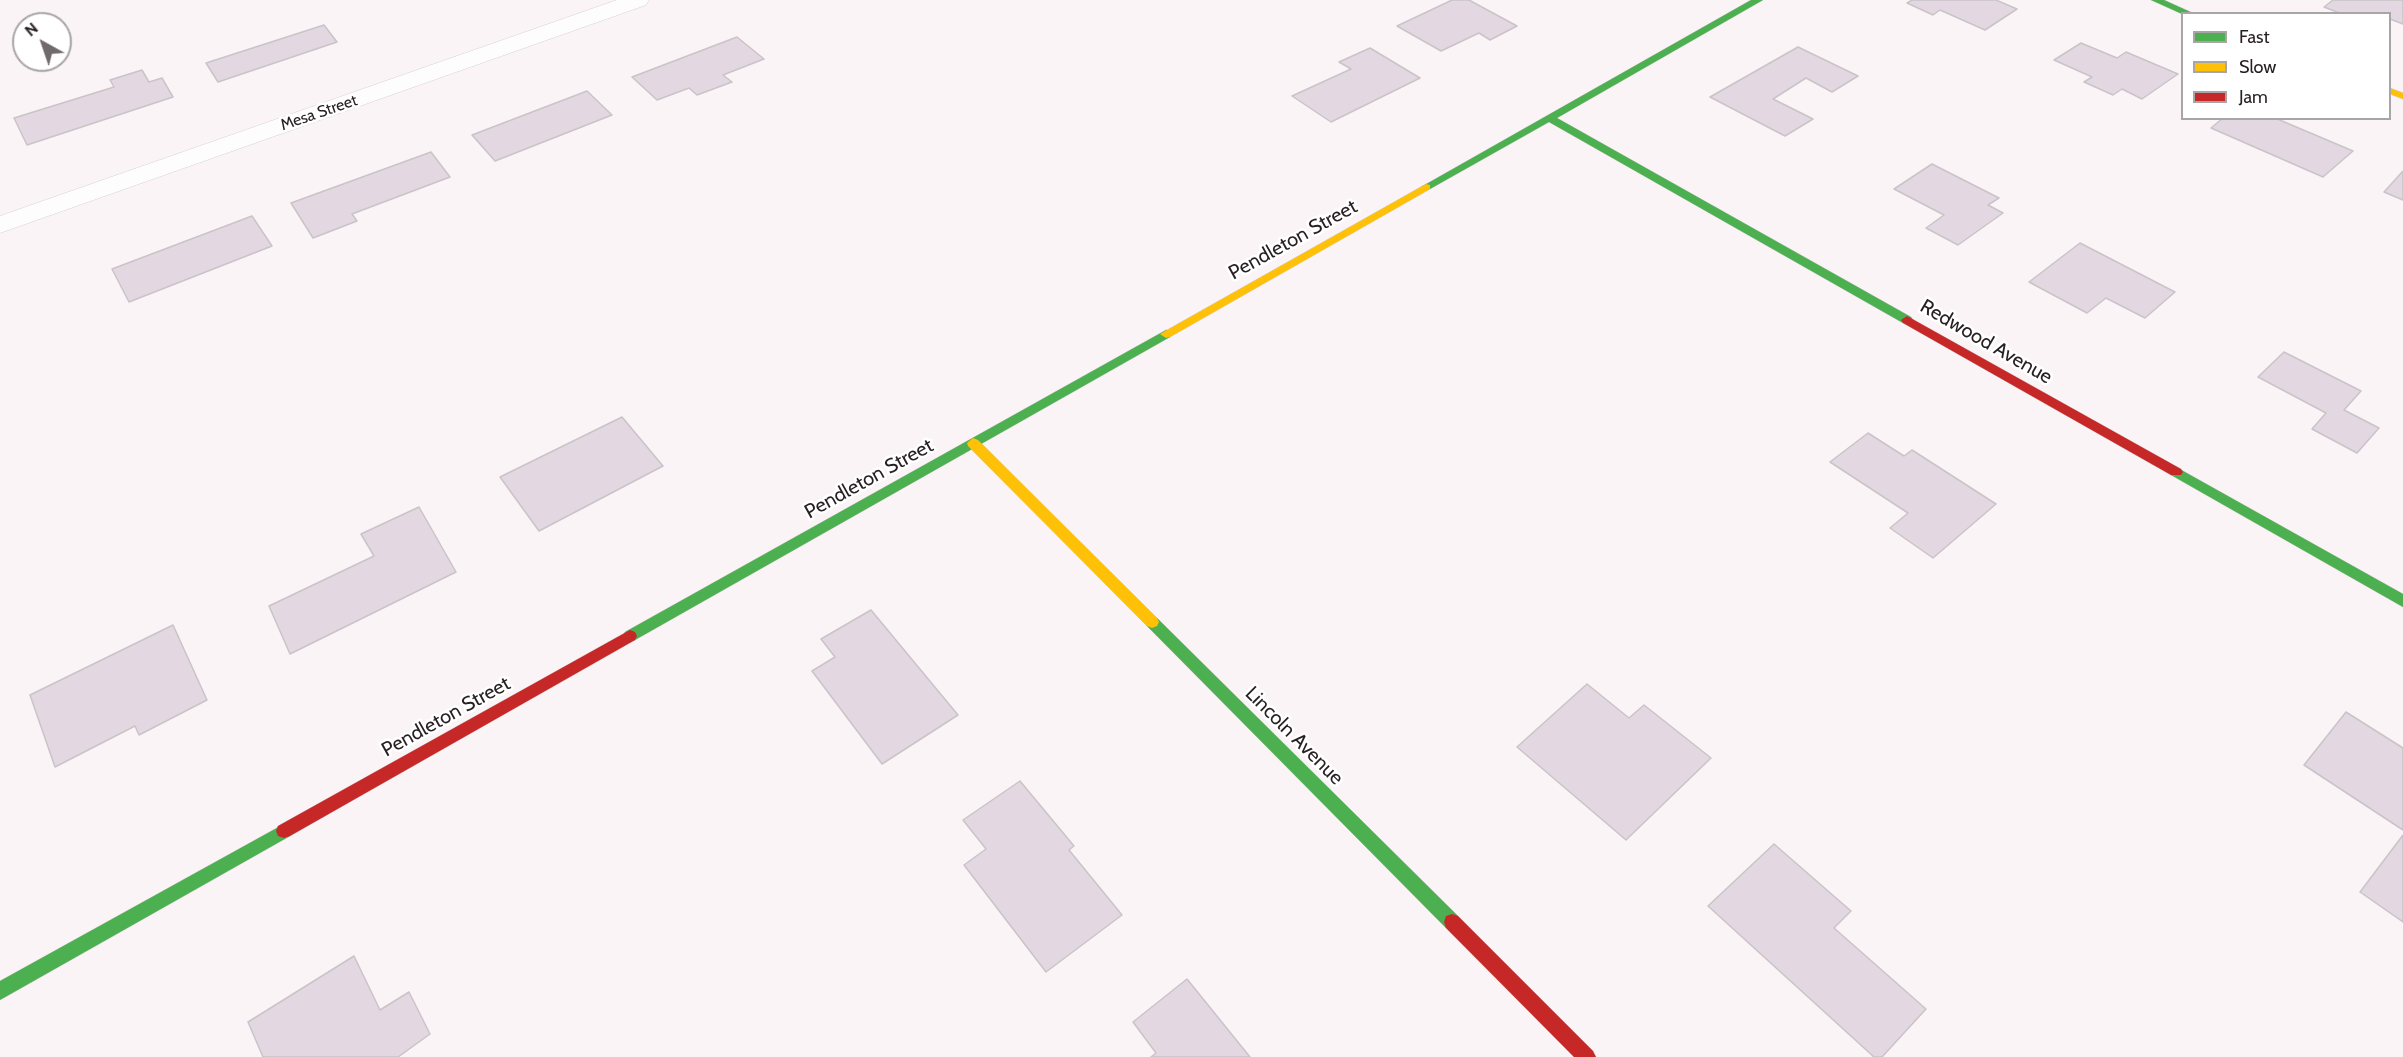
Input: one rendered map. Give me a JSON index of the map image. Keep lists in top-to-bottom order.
{
  "streets": {
    "street": [
      "Mesa Street",
      "Pendleton Street",
      "Redwood Avenue",
      "Lincoln Avenue"
    ]
  },
  "crossings": [
    ["Pendleton Street", "Redwood Avenue"],
    ["Pendleton Street", "Lincoln Avenue"]
  ],
  "legend": ["Fast", "Slow", "Jam"],
  "north": "top left"
}
